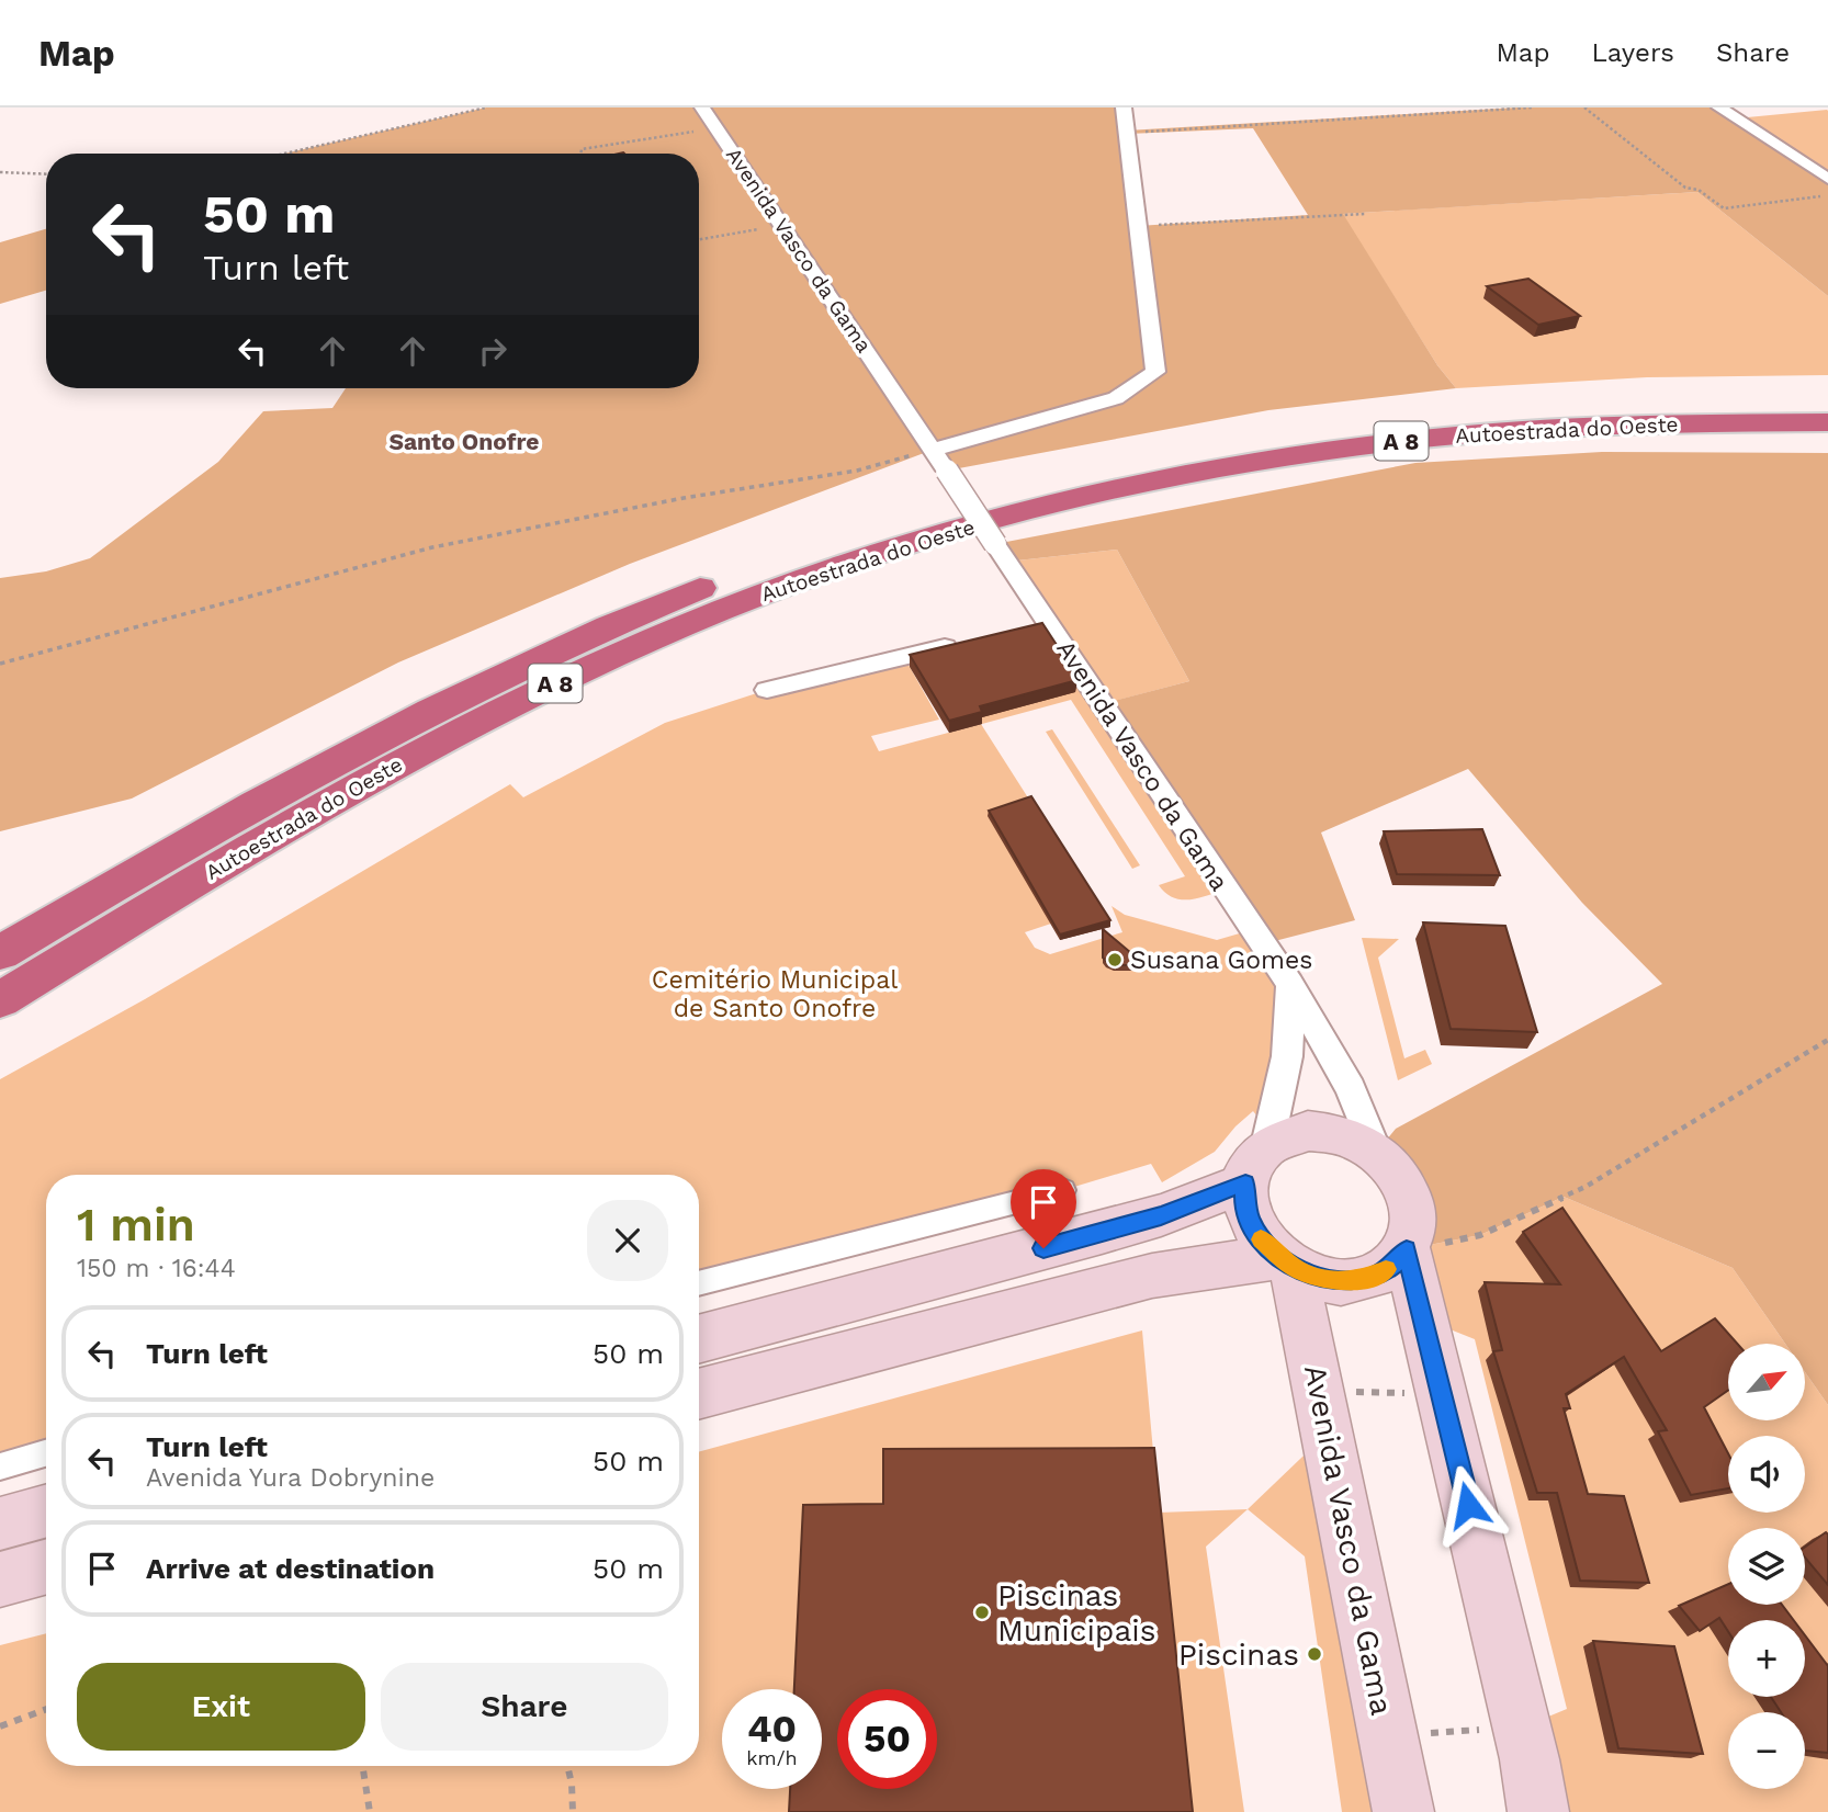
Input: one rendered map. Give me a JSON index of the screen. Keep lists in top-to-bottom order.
{
  "streets": {
    "highway": ["Autoestrada do Oeste", "A 8"],
    "main road": ["Avenida Vasco da Gama"]
  },
  "districts": ["Santo Onofre"],
  "parks": ["Cemitério Municipal de Santo Onofre"],
  "places": ["Susana Gomes", "Piscinas Municipais", "Piscinas"],
  "north": "top right",
  "page": {
    "header": "Map",
    "nav": ["Map", "Layers", "Share"],
    "turn": ["50 m", "Turn left"],
    "heading": ["1 min", "150 m · 16:44"],
    "list": [
      {
        "name": "Turn left",
        "value": "50 m"
      },
      {
        "name": "Turn left",
        "note": "Avenida Yura Dobrynine",
        "value": "50 m"
      },
      {
        "name": "Arrive at destination",
        "value": "50 m"
      }
    ],
    "map_buttons": ["+", "−"],
    "buttons": ["Exit", "Share"],
    "speed": "40 km/h",
    "limit": "50"
  }
}
